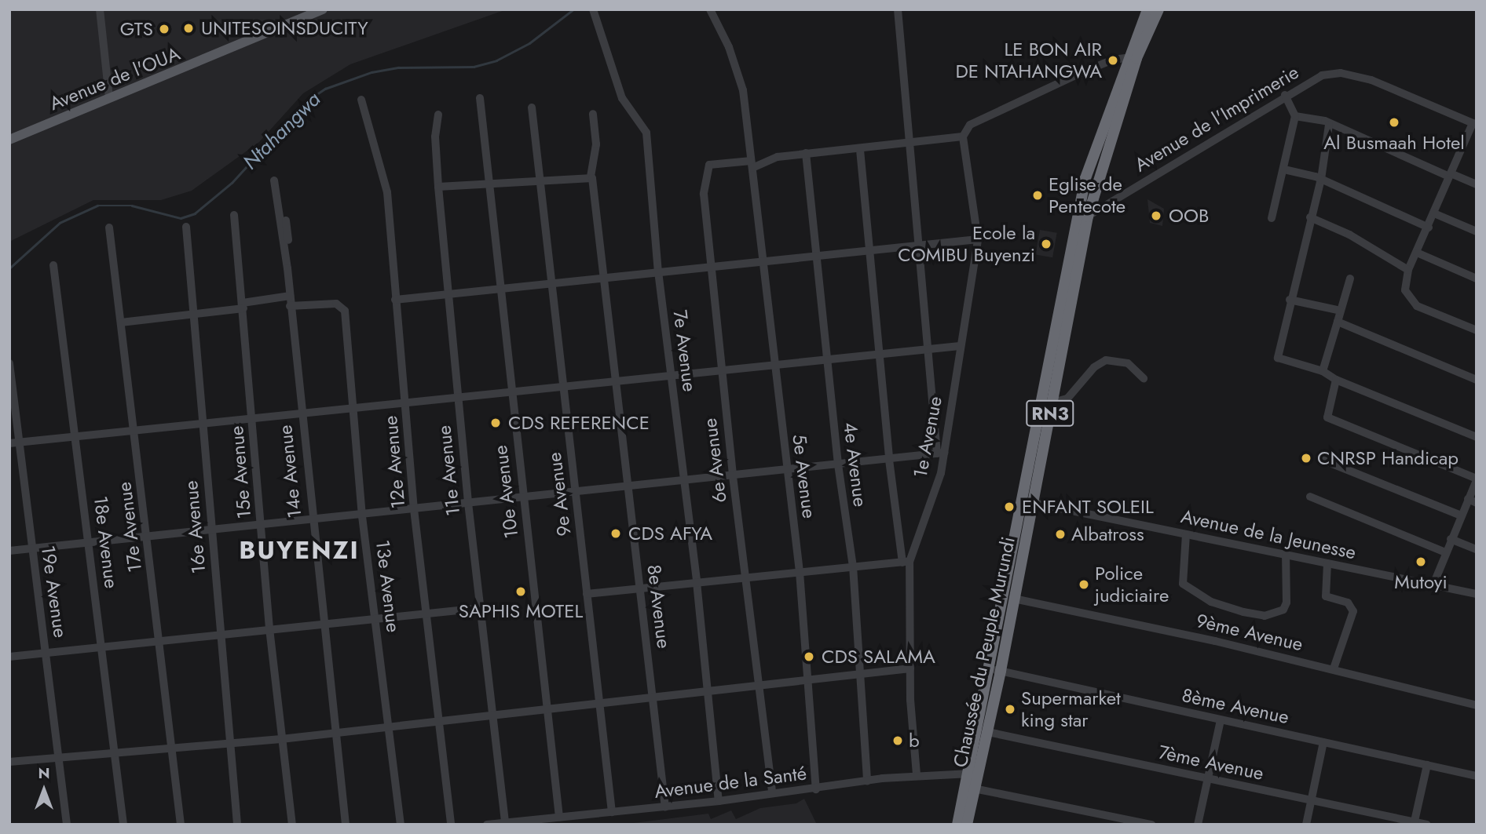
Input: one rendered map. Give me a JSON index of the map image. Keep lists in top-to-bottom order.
{
  "streets": {
    "highway": ["RN3", "Chaussée du Peuple Murundi"],
    "main road": ["Avenue de l'OUA"],
    "street": [
      "Avenue de l'Imprimerie",
      "7e Avenue",
      "1e Avenue",
      "6e Avenue",
      "12e Avenue",
      "4e Avenue",
      "11e Avenue",
      "14e Avenue",
      "15e Avenue",
      "5e Avenue",
      "10e Avenue",
      "9e Avenue",
      "17e Avenue",
      "16e Avenue",
      "Avenue de la Jeunesse",
      "18e Avenue",
      "13e Avenue",
      "19e Avenue",
      "8e Avenue",
      "9ème Avenue",
      "8ème Avenue",
      "7ème Avenue",
      "Avenue de la Santé"
    ]
  },
  "crossings": [
    ["Avenue de l'Imprimerie", "Chaussée du Peuple Murundi"],
    ["7e Avenue", "Avenue de la Santé"],
    ["1e Avenue", "Avenue de la Santé"],
    ["6e Avenue", "5e Avenue"],
    ["6e Avenue", "Avenue de la Santé"],
    ["4e Avenue", "Avenue de la Santé"],
    ["11e Avenue", "Avenue de la Santé"],
    ["14e Avenue", "13e Avenue"],
    ["5e Avenue", "Avenue de la Santé"],
    ["10e Avenue", "Avenue de la Santé"],
    ["9e Avenue", "Avenue de la Santé"],
    ["Avenue de la Jeunesse", "Chaussée du Peuple Murundi"],
    ["8e Avenue", "Avenue de la Santé"],
    ["9ème Avenue", "Chaussée du Peuple Murundi"],
    ["Chaussée du Peuple Murundi", "8ème Avenue"],
    ["Chaussée du Peuple Murundi", "7ème Avenue"],
    ["Chaussée du Peuple Murundi", "Avenue de la Santé"]
  ],
  "districts": ["BUYENZI"],
  "water": ["Ntahangwa"],
  "places": [
    "UNITESOINSDUCITY",
    "GTS",
    "LE BON AIR DE NTAHANGWA",
    "Al Busmaah Hotel",
    "Eglise de Pentecote",
    "OOB",
    "Ecole la COMIBU Buyenzi",
    "CDS REFERENCE",
    "CNRSP Handicap",
    "ENFANT SOLEIL",
    "CDS AFYA",
    "Albatross",
    "Mutoyi",
    "Police judiciaire",
    "SAPHIS MOTEL",
    "CDS SALAMA",
    "Supermarket king star",
    "b"
  ],
  "north": "top"
}
